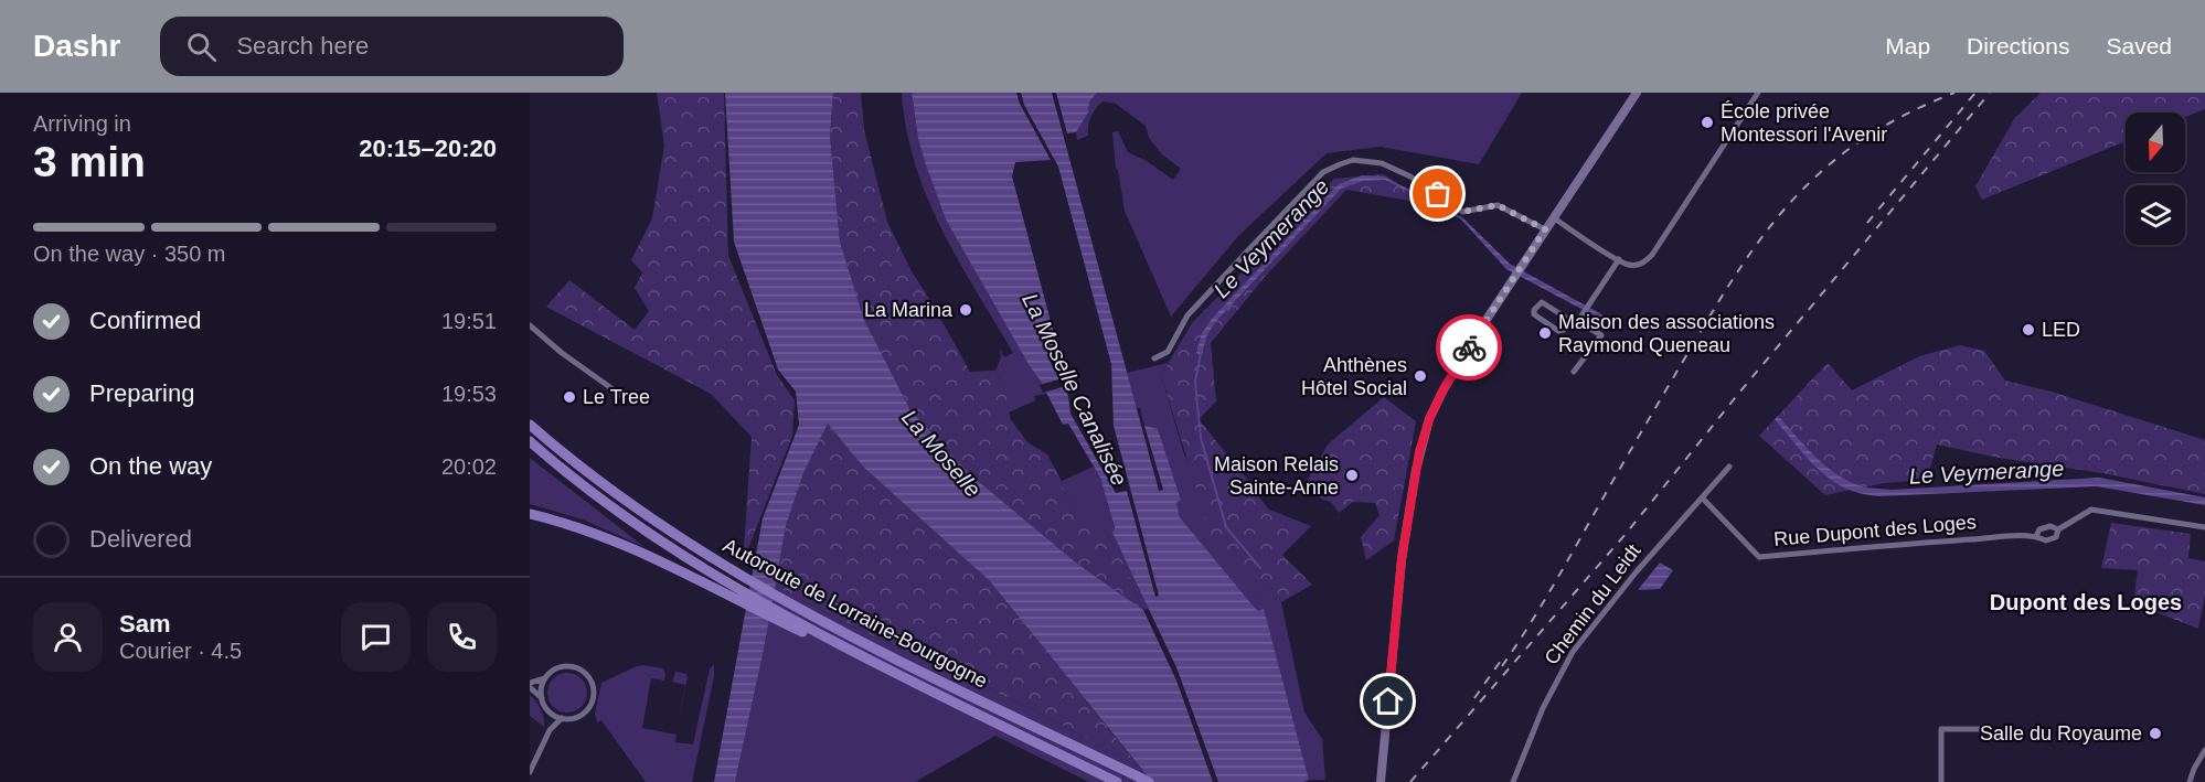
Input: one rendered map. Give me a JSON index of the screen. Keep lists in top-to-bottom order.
{
  "streets": {
    "highway": ["Autoroute de Lorraine-Bourgogne"],
    "street": ["Rue Dupont des Loges", "Chemin du Leidt"]
  },
  "crossings": [
    ["Rue Dupont des Loges", "Chemin du Leidt"]
  ],
  "districts": ["Dupont des Loges"],
  "water": ["Le Veymerange", "La Moselle Canalisée", "La Moselle"],
  "places": [
    "École privée Montessori l'Avenir",
    "La Marina",
    "LED",
    "Maison des associations Raymond Queneau",
    "Ahthènes Hôtel Social",
    "Le Tree",
    "Maison Relais Sainte-Anne",
    "Salle du Royaume"
  ],
  "north": "bottom",
  "page": {
    "header": "Dashr",
    "search": "Search here",
    "nav": ["Map", "Directions", "Saved"],
    "heading": ["3 min", "Arriving in", "20:15–20:20"],
    "panel": ["Sam", "Courier · 4.5"],
    "bar": "On the way · 350 m",
    "list": [
      ["Confirmed", "19:51"],
      ["Preparing", "19:53"],
      ["On the way", "20:02"],
      "Delivered"
    ]
  }
}
